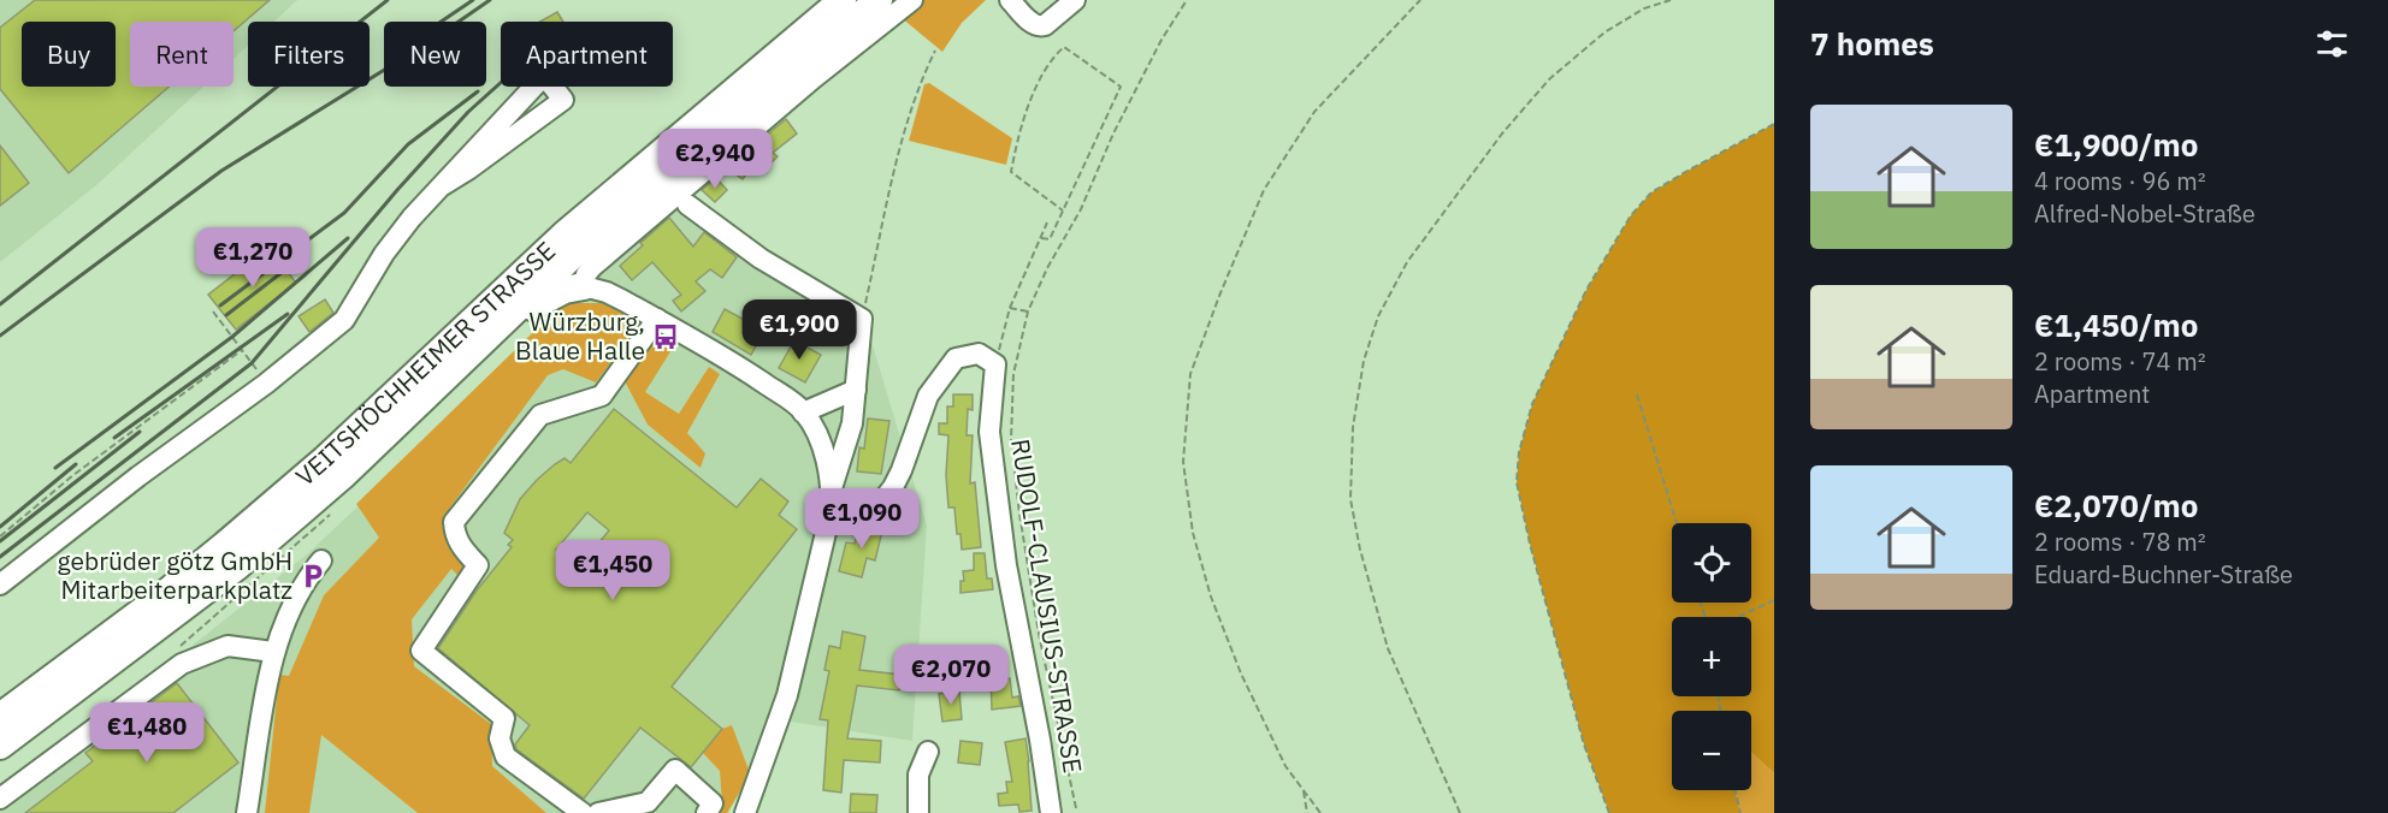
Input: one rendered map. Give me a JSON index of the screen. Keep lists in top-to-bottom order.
{
  "streets": {
    "highway": ["VEITSHÖCHHEIMER STRASSE"],
    "street": ["RUDOLF-CLAUSIUS-STRASSE"]
  },
  "places": {
    "bus stop": ["Würzburg, Blaue Halle"],
    "parking": ["gebrüder götz GmbH Mitarbeiterparkplatz"]
  },
  "page": {
    "heading": "7 homes",
    "chip": [
      "Buy",
      "Rent",
      "Filters",
      "New",
      "Apartment"
    ],
    "list": [
      {
        "name": "€1,900/mo",
        "note": "4 rooms · 96 m² · Alfred-Nobel-Straße"
      },
      {
        "name": "€1,450/mo",
        "note": "2 rooms · 74 m² · Apartment"
      },
      {
        "name": "€2,070/mo",
        "note": "2 rooms · 78 m² · Eduard-Buchner-Straße"
      }
    ],
    "price": [
      "€2,940",
      "€1,270",
      "€1,900",
      "€1,090",
      "€1,450",
      "€2,070",
      "€1,480"
    ],
    "map_buttons": ["+", "−"]
  }
}
